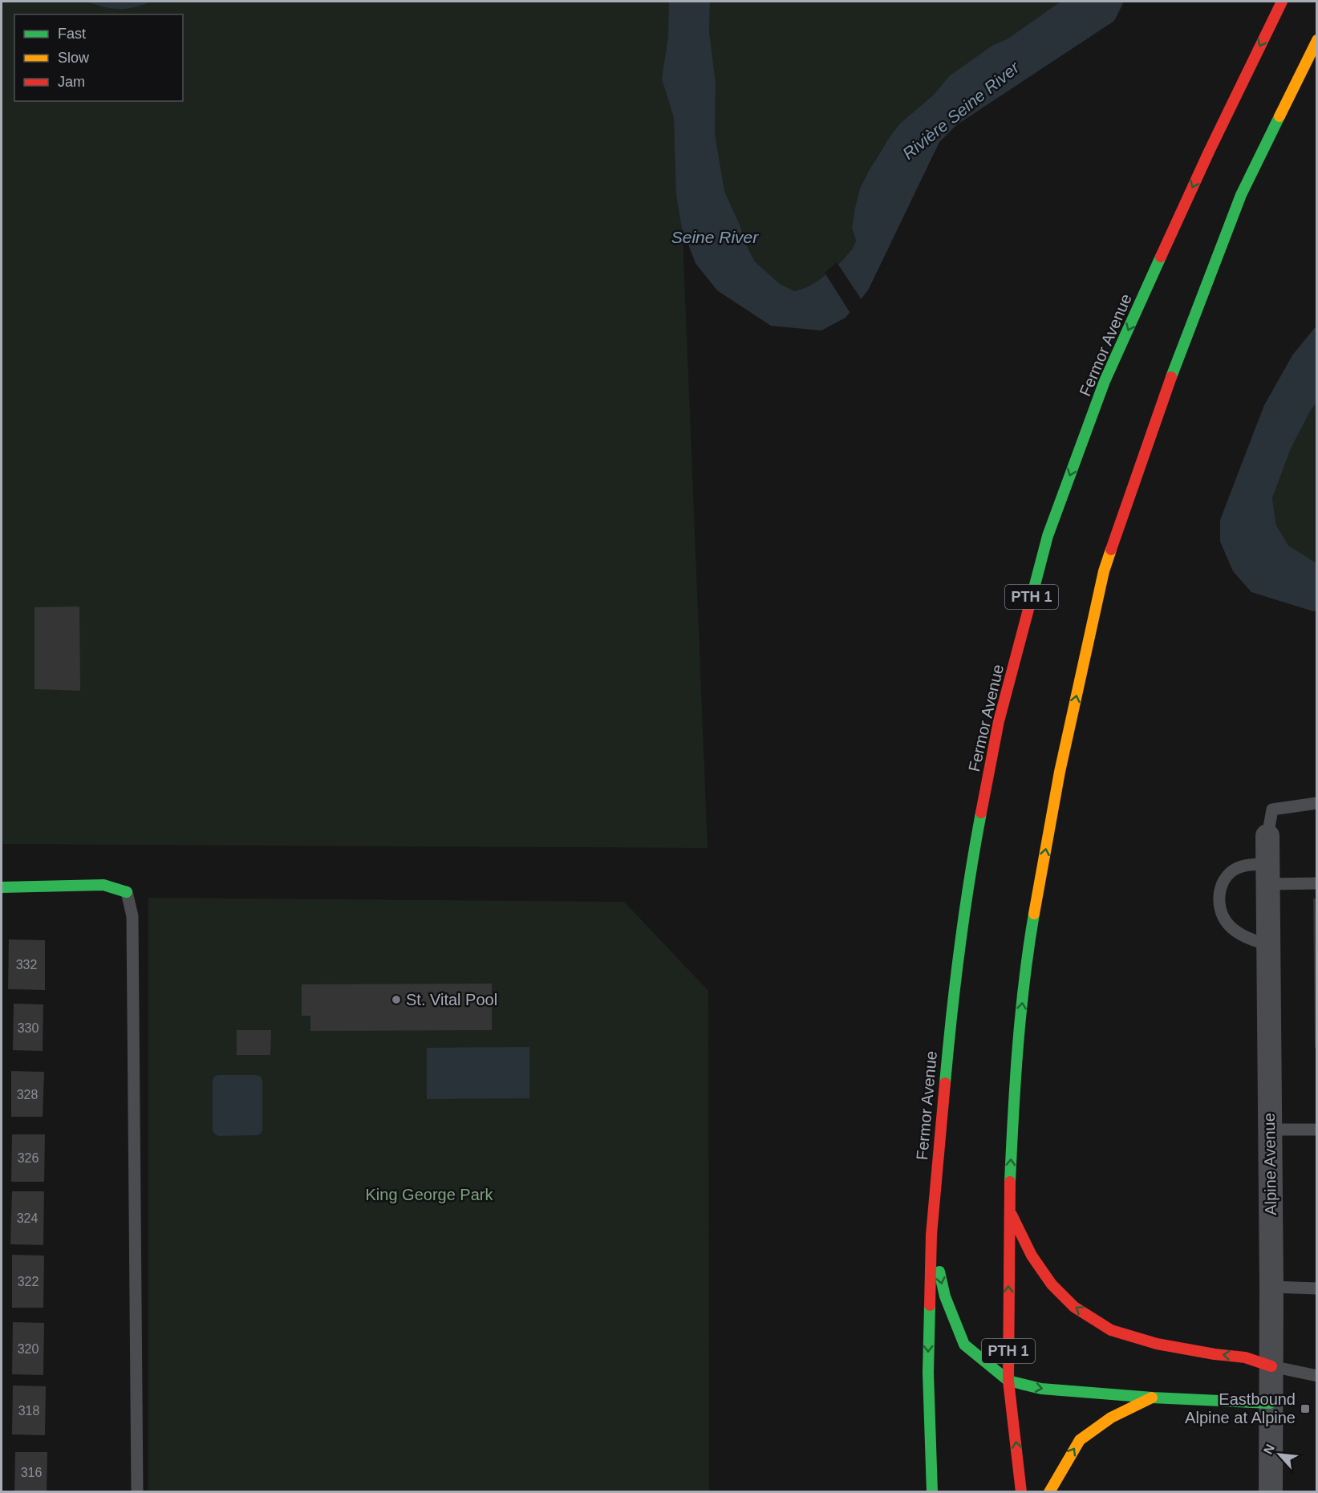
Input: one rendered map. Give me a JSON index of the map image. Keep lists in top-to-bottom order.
{
  "streets": {
    "main road": ["Fermor Avenue", "PTH 1"],
    "street": ["Alpine Avenue"]
  },
  "water": ["Rivière Seine River", "Seine River"],
  "parks": ["King George Park"],
  "places": {
    "other": ["St. Vital Pool"],
    "transit": ["Eastbound Alpine at Alpine"]
  },
  "house_numbers": [
    "332",
    "330",
    "328",
    "326",
    "324",
    "322",
    "320",
    "318",
    "316"
  ],
  "legend": ["Fast", "Slow", "Jam"],
  "north": "top left"
}
